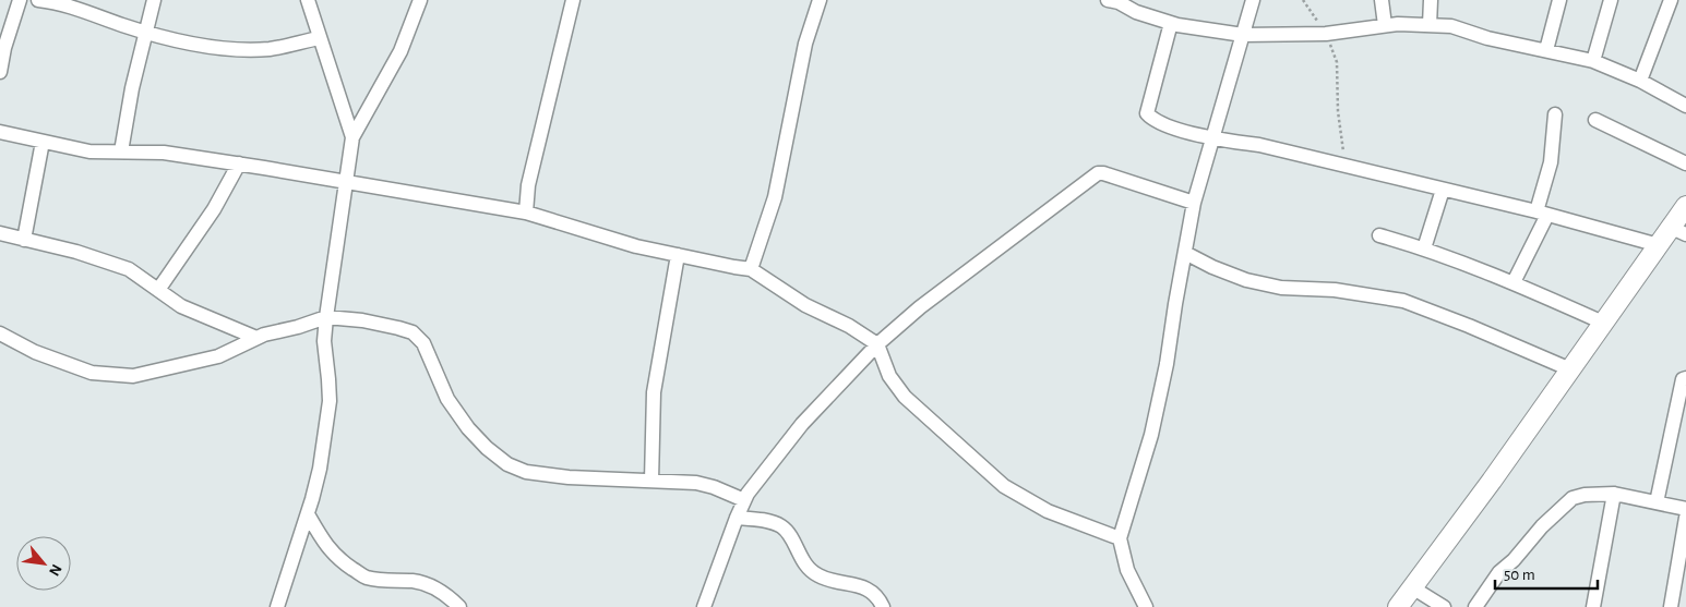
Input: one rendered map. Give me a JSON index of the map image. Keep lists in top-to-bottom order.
{
  "scale_bar": "50 m",
  "north": "bottom right"
}
